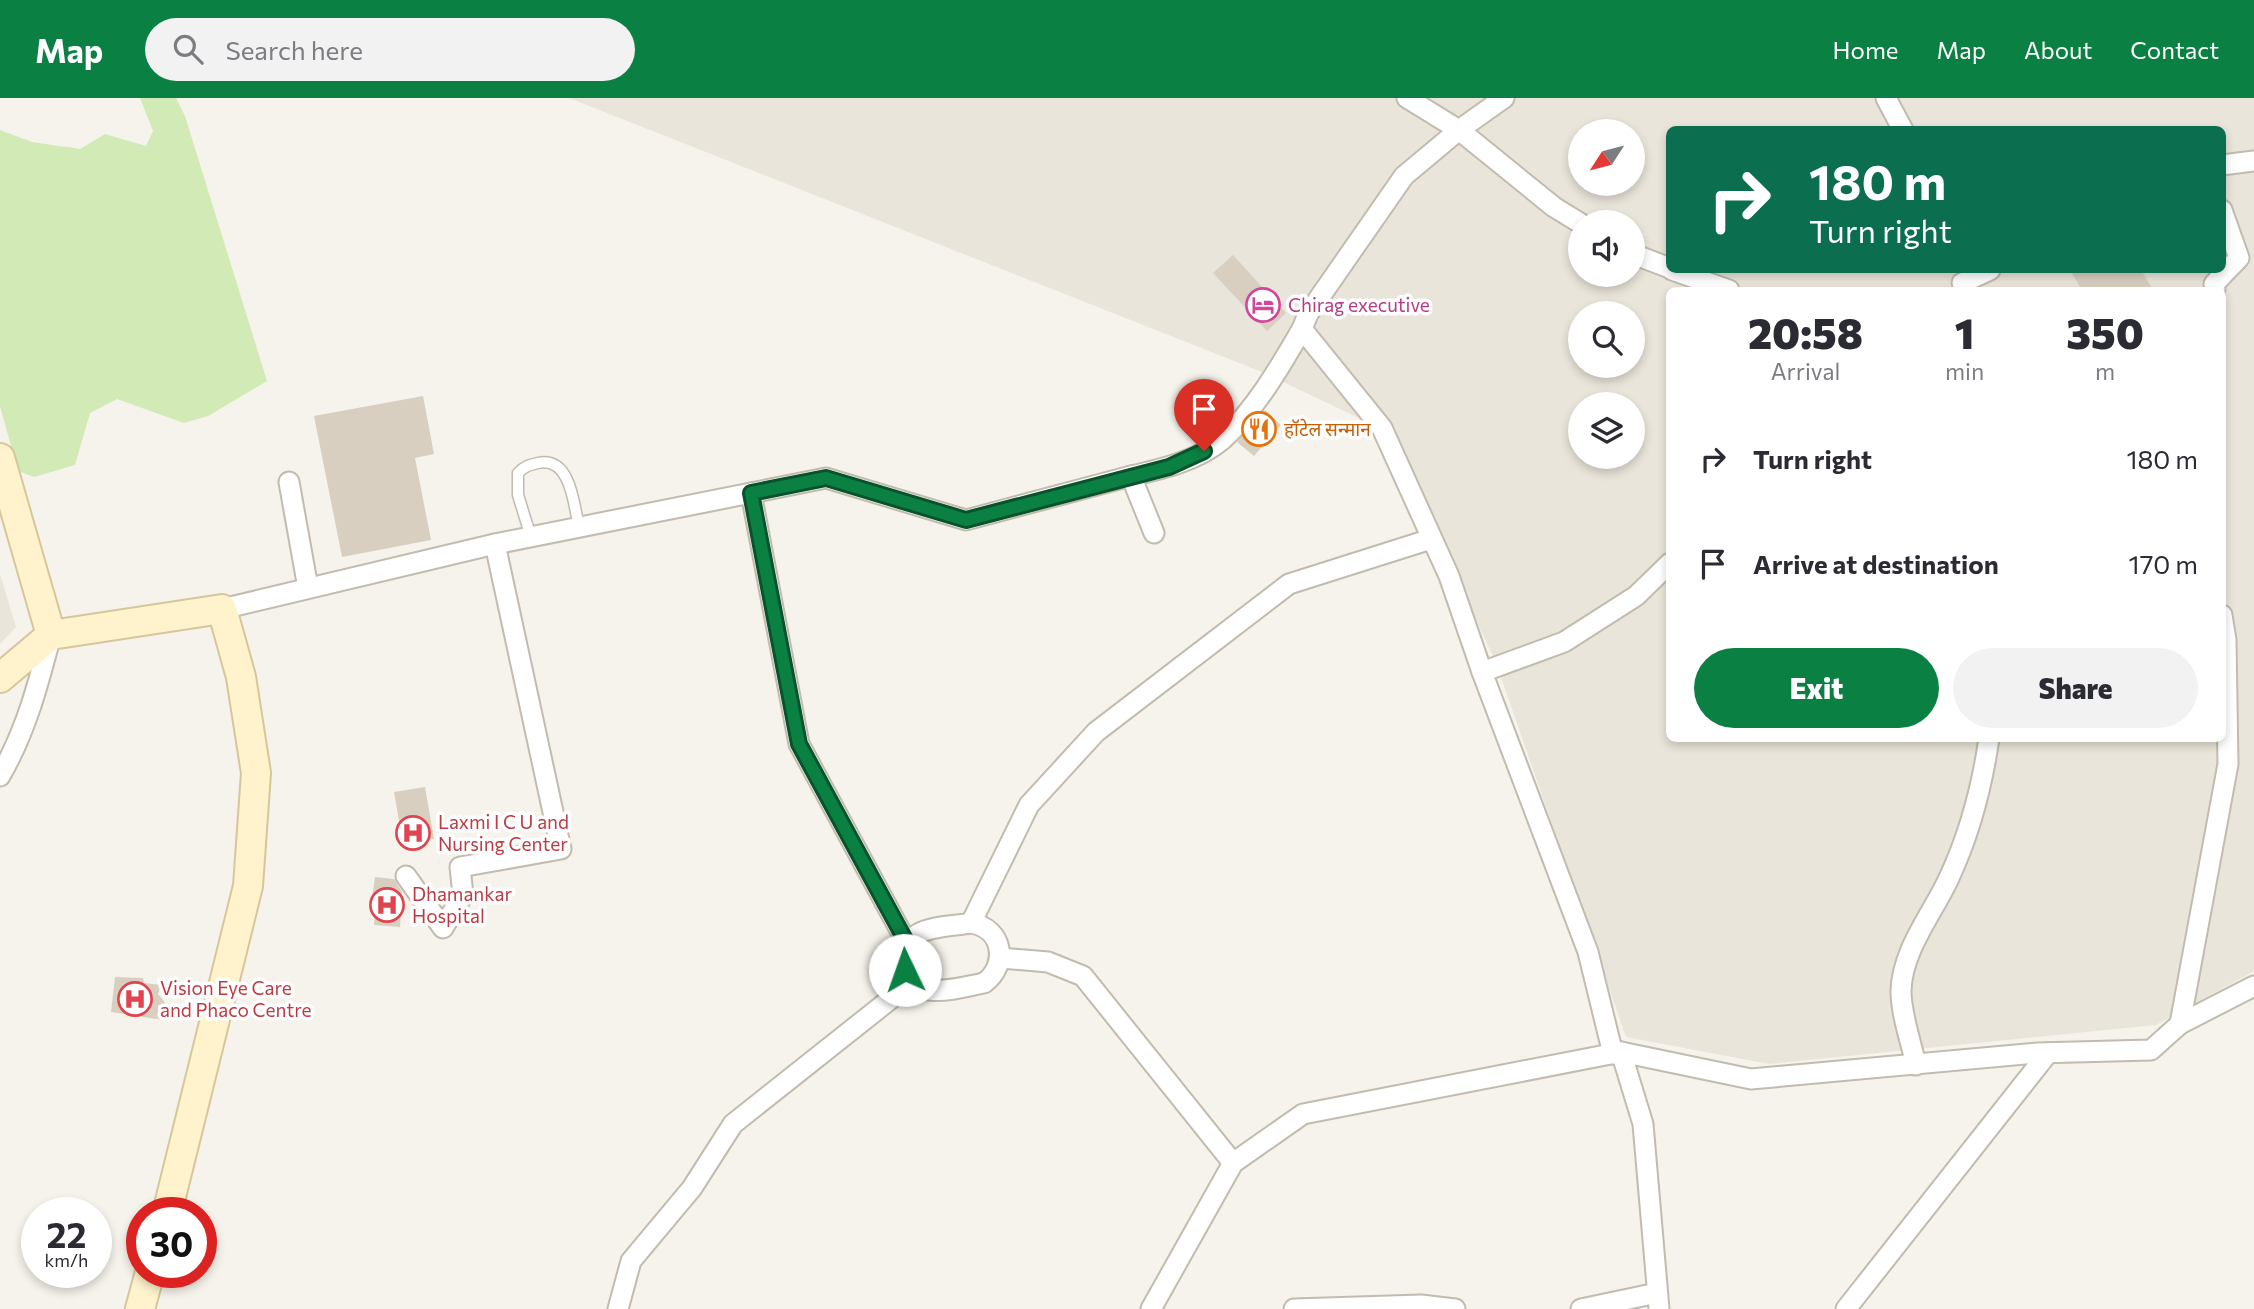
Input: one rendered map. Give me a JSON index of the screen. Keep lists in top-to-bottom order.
{
  "places": {
    "hotel": ["Chirag executive"],
    "restaurant": ["हॉटेल सन्मान"],
    "hospital": ["Laxmi I C U and Nursing Center", "Dhamankar Hospital", "Vision Eye Care and Phaco Centre"]
  },
  "north": "bottom left",
  "page": {
    "header": "Map",
    "search": "Search here",
    "nav": [
      "Home",
      "Map",
      "About",
      "Contact"
    ],
    "turn": ["180 m", "Turn right"],
    "eta": [
      "20:58",
      "Arrival",
      "1",
      "min",
      "350",
      "m"
    ],
    "list": [
      {
        "name": "Turn right",
        "value": "180 m"
      },
      {
        "name": "Arrive at destination",
        "value": "170 m"
      }
    ],
    "buttons": ["Exit", "Share"],
    "speed": "22 km/h",
    "limit": "30"
  }
}
